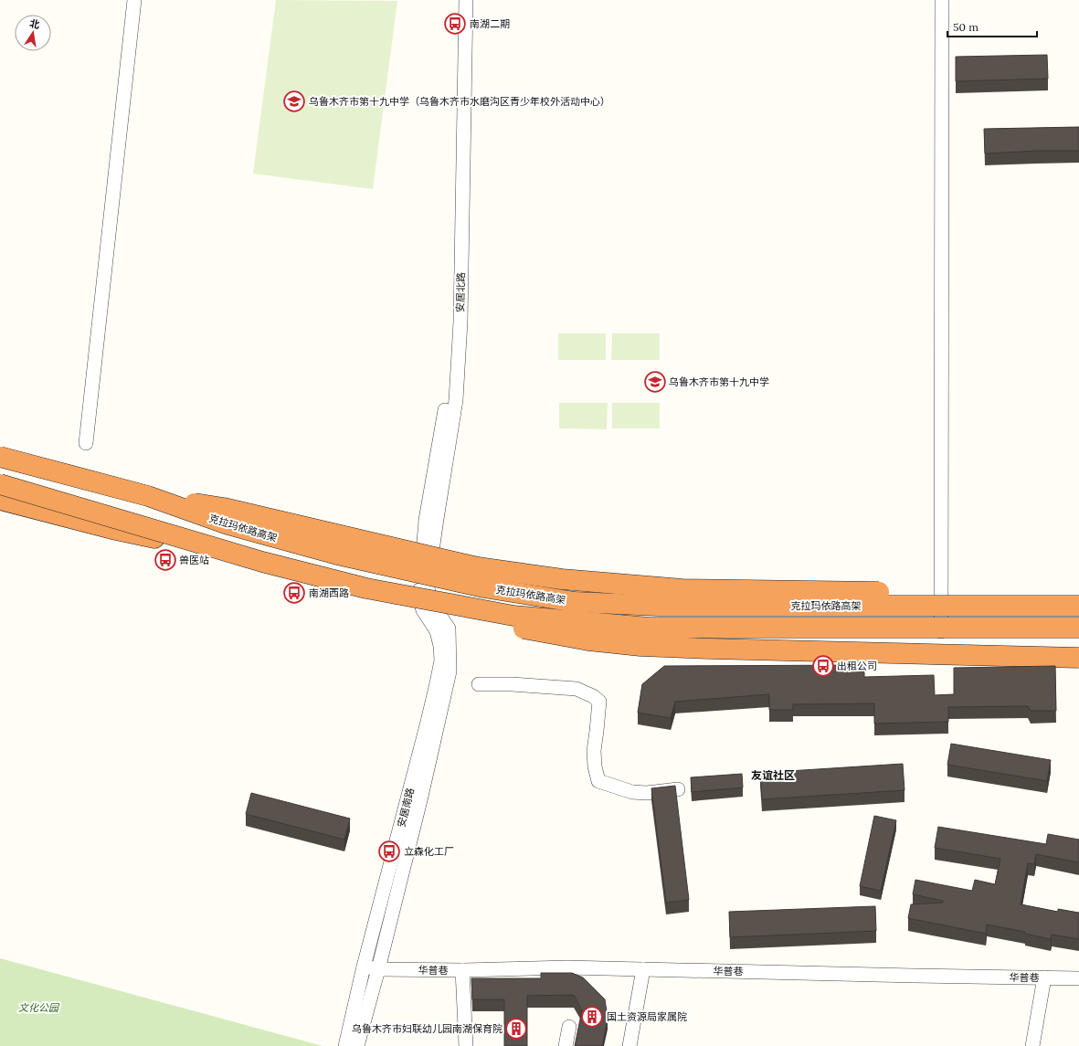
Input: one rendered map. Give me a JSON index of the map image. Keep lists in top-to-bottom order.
{
  "streets": {
    "highway": ["克拉玛依路高架"],
    "street": ["安居北路", "安居南路", "华普巷"]
  },
  "crossings": [
    ["安居北路", "安居南路"],
    ["安居南路", "华普巷"]
  ],
  "districts": ["友谊社区"],
  "parks": ["文化公园"],
  "places": {
    "bus stop": [
      "南湖二期",
      "兽医站",
      "南湖西路",
      "出租公司",
      "立森化工厂"
    ],
    "school or university": ["乌鲁木齐市第十九中学（乌鲁木齐市水磨沟区青少年校外活动中心）", "乌鲁木齐市第十九中学"],
    "building": ["国土资源局家属院", "乌鲁木齐市妇联幼儿园南湖保育院"]
  },
  "scale_bar": "50 m",
  "north": "top"
}
